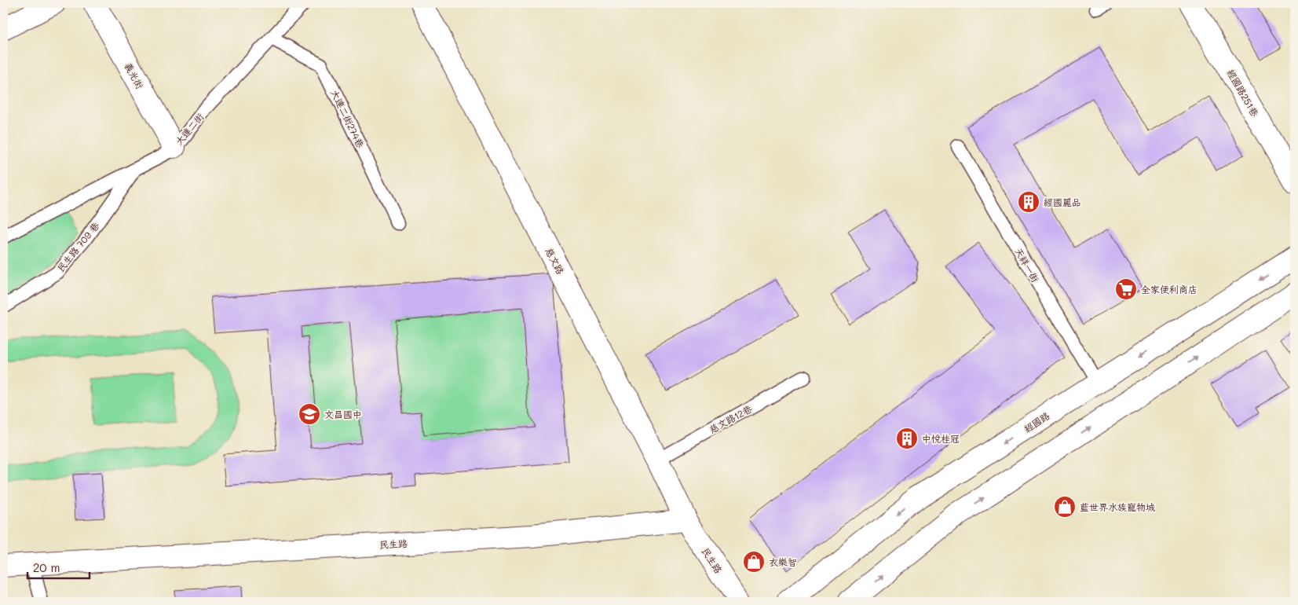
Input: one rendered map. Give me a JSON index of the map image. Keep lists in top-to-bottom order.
{
  "streets": {
    "street": [
      "義光街",
      "經國路251巷",
      "慈文路",
      "經國路",
      "民生路"
    ],
    "lane": [
      "大連二街274巷",
      "大連二街",
      "民生路 709 巷",
      "天祥一街",
      "慈文路12巷"
    ]
  },
  "crossings": [
    ["義光街", "大連二街"],
    ["大連二街274巷", "大連二街"],
    ["大連二街", "民生路 709 巷"],
    ["慈文路", "慈文路12巷"],
    ["慈文路", "民生路"],
    ["天祥一街", "經國路"]
  ],
  "places": {
    "building": ["經國麗品", "中悅桂冠"],
    "supermarket": ["全家便利商店"],
    "school or university": ["文昌國中"],
    "shop": ["藍世界水族寵物城", "衣樂智"]
  },
  "scale_bar": "20 m"
}
